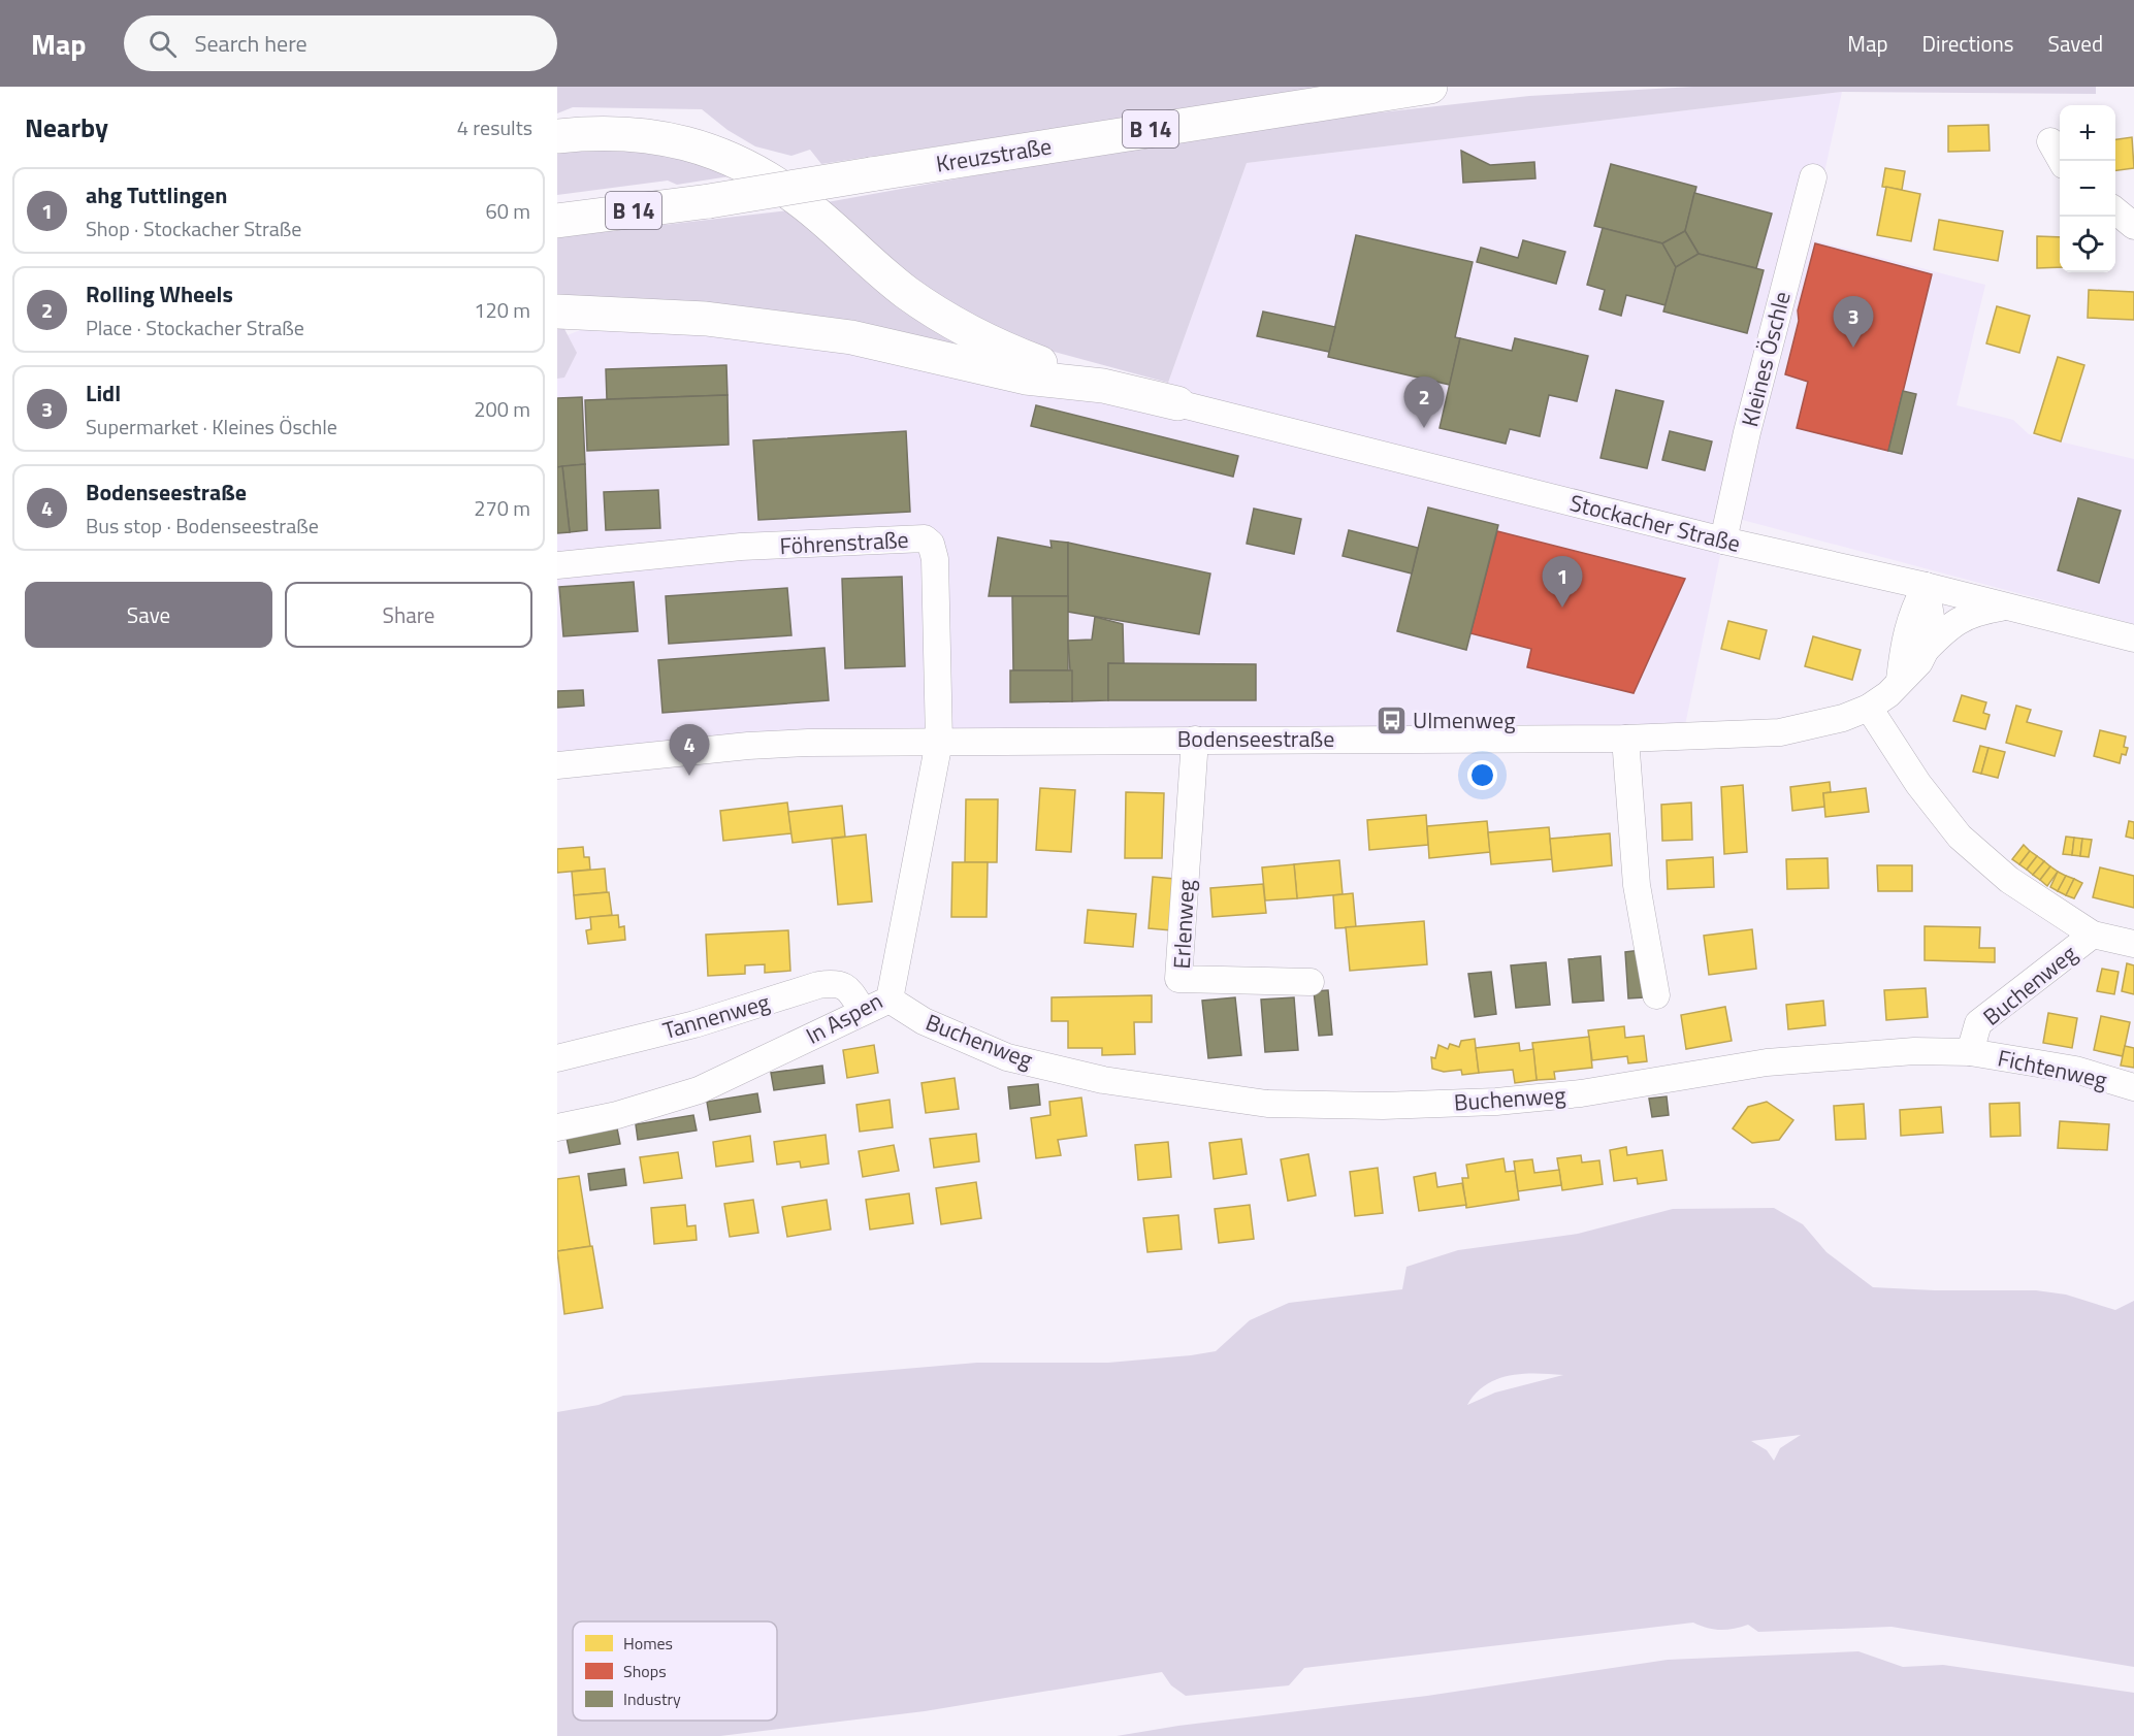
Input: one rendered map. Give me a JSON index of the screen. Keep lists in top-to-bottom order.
{
  "streets": {
    "main road": ["B 14", "Kreuzstraße"],
    "street": [
      "Kleines Öschle",
      "Stockacher Straße",
      "Föhrenstraße",
      "Bodenseestraße",
      "Erlenweg",
      "Buchenweg",
      "Tannenweg",
      "In Aspen",
      "Fichtenweg"
    ]
  },
  "crossings": [
    ["Kleines Öschle", "Stockacher Straße"],
    ["Stockacher Straße", "Bodenseestraße"],
    ["Föhrenstraße", "Bodenseestraße"],
    ["Föhrenstraße", "In Aspen"],
    ["Bodenseestraße", "Erlenweg"],
    ["Bodenseestraße", "In Aspen"],
    ["Buchenweg", "In Aspen"],
    ["Buchenweg", "Fichtenweg"],
    ["Tannenweg", "In Aspen"]
  ],
  "places": {
    "bus stop": ["Ulmenweg"]
  },
  "legend": ["Homes", "Shops", "Industry"],
  "page": {
    "header": "Map",
    "search": "Search here",
    "nav": ["Map", "Directions", "Saved"],
    "heading": ["Nearby", "4 results"],
    "map_buttons": ["+", "−"],
    "list": [
      {
        "mark": "1",
        "name": "ahg Tuttlingen",
        "note": "Shop · Stockacher Straße",
        "value": "60 m"
      },
      {
        "mark": "2",
        "name": "Rolling Wheels",
        "note": "Place · Stockacher Straße",
        "value": "120 m"
      },
      {
        "mark": "3",
        "name": "Lidl",
        "note": "Supermarket · Kleines Öschle",
        "value": "200 m"
      },
      {
        "mark": "4",
        "name": "Bodenseestraße",
        "note": "Bus stop · Bodenseestraße",
        "value": "270 m"
      }
    ],
    "pins": [
      "3",
      "2",
      "1",
      "4"
    ],
    "buttons": ["Save", "Share"]
  }
}
